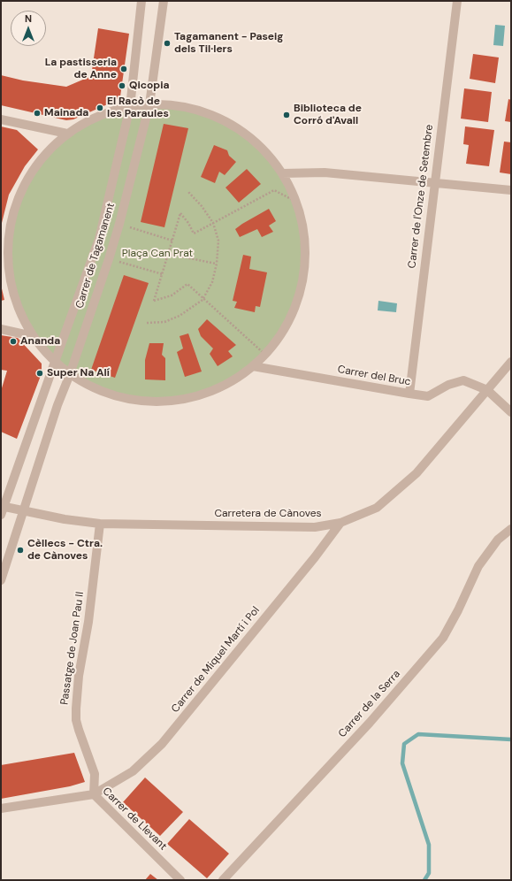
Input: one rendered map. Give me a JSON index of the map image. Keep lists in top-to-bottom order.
{
  "streets": {
    "street": [
      "Carrer de l'Onze de Setembre",
      "Carrer de Tagamanent",
      "Carrer del Bruc",
      "Carretera de Cànoves",
      "Passatge de Joan Pau II",
      "Carrer de Miquel Martí i Pol",
      "Carrer de la Serra",
      "Carrer de Llevant"
    ]
  },
  "crossings": [
    ["Carrer de l'Onze de Setembre", "Carrer del Bruc"],
    ["Carrer de Tagamanent", "Carretera de Cànoves"],
    ["Carrer del Bruc", "Carretera de Cànoves"],
    ["Carretera de Cànoves", "Passatge de Joan Pau II"],
    ["Carretera de Cànoves", "Carrer de Miquel Martí i Pol"],
    ["Passatge de Joan Pau II", "Carrer de Miquel Martí i Pol"],
    ["Passatge de Joan Pau II", "Carrer de Llevant"],
    ["Carrer de Miquel Martí i Pol", "Carrer de Llevant"]
  ],
  "parks": ["Plaça Can Prat"],
  "places": [
    "Tagamanent - Paseig dels Til·lers",
    "La pastisseria de Anne",
    "Qicopia",
    "El Racò de les Paraules",
    "Mainada",
    "Biblioteca de Corró d'Avall",
    "Ananda",
    "Super Na Alí",
    "Cèllecs - Ctra. de Cànoves"
  ],
  "north": "top"
}
